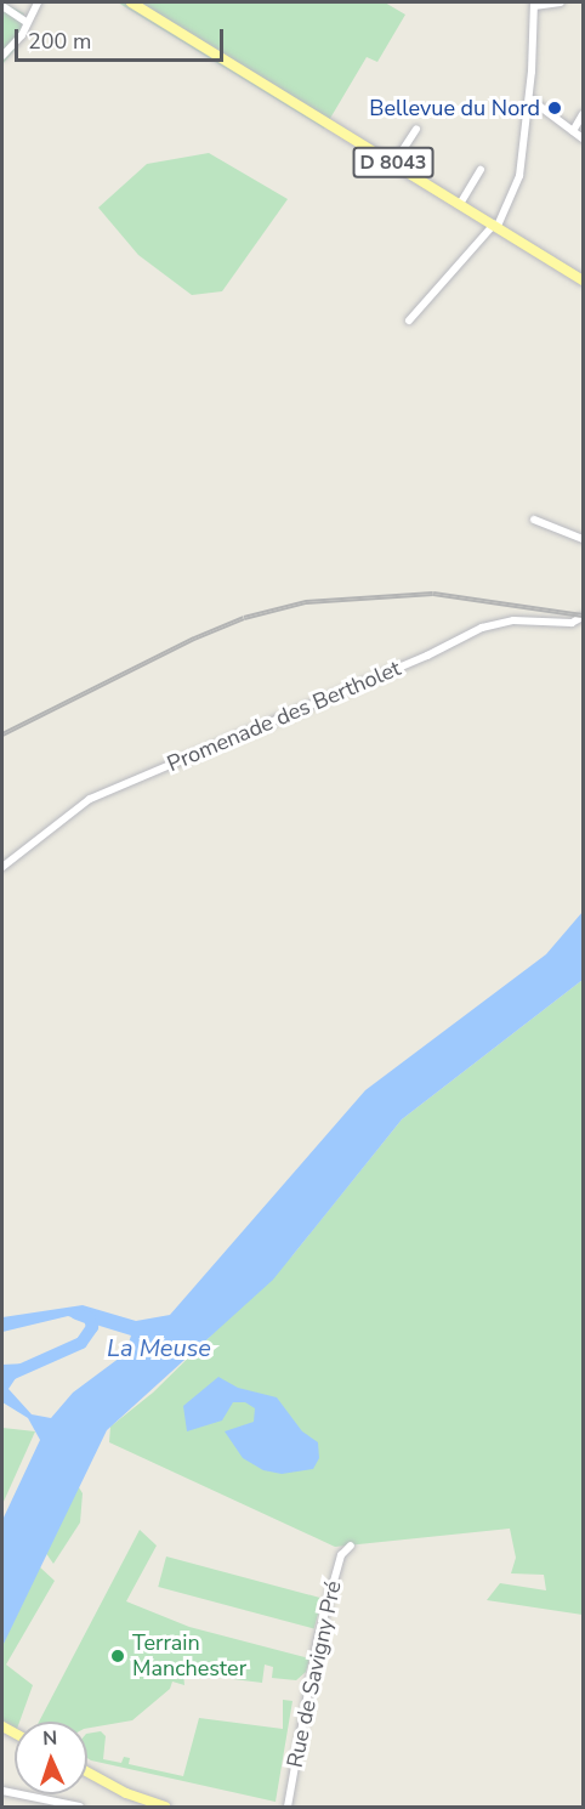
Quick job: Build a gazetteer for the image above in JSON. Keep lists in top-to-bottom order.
{
  "streets": {
    "main road": ["D 8043"],
    "street": ["Promenade des Bertholet", "Rue de Savigny Pré"]
  },
  "water": ["La Meuse"],
  "places": ["Bellevue du Nord", "Terrain Manchester"],
  "scale_bar": "200 m",
  "north": "top"
}
